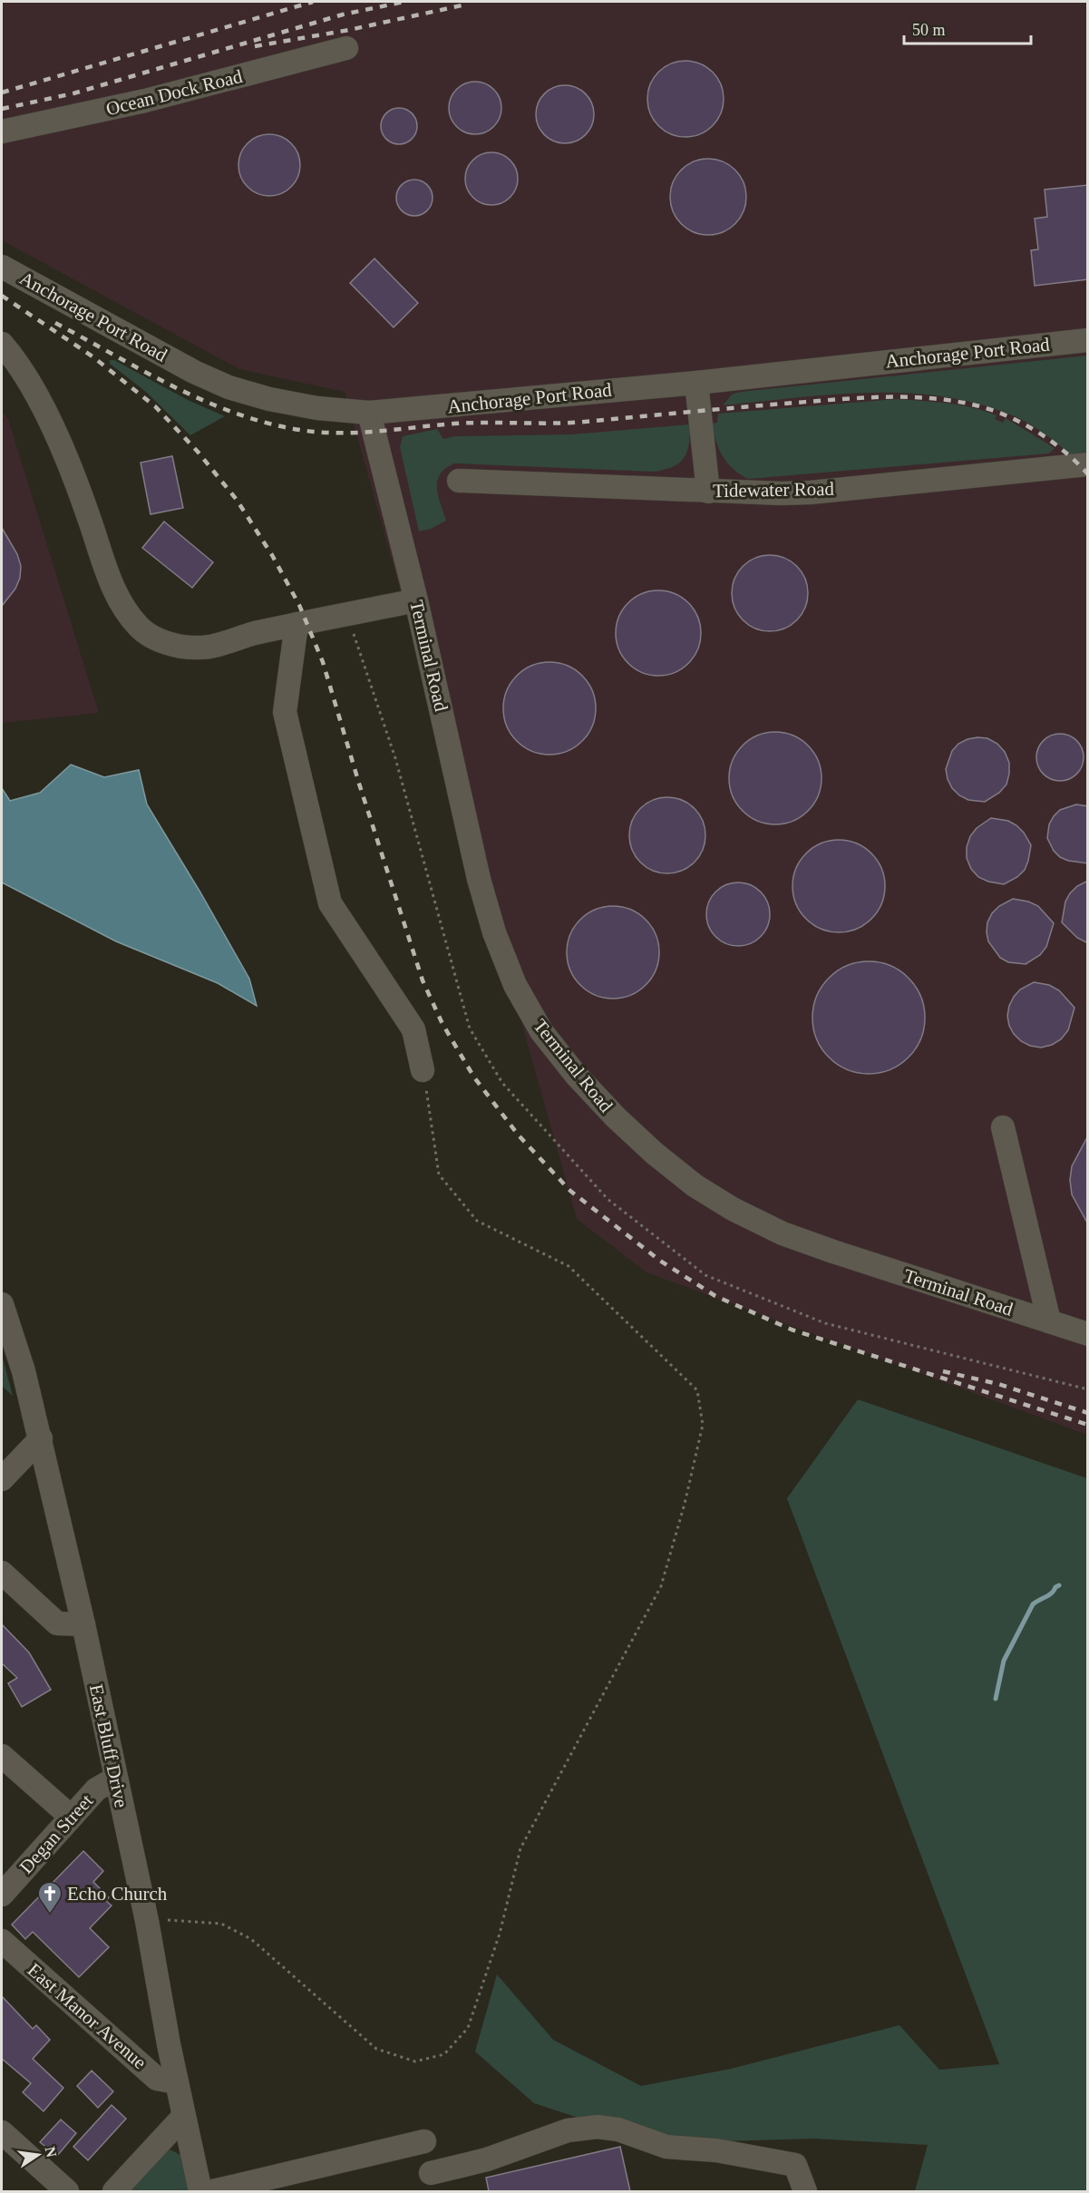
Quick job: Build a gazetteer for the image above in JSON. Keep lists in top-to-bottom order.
{
  "streets": {
    "street": [
      "Ocean Dock Road",
      "Anchorage Port Road",
      "Tidewater Road",
      "Terminal Road",
      "East Bluff Drive",
      "Degan Street",
      "East Manor Avenue"
    ]
  },
  "crossings": [
    ["Anchorage Port Road", "Terminal Road"],
    ["East Bluff Drive", "Degan Street"],
    ["East Bluff Drive", "East Manor Avenue"]
  ],
  "places": {
    "church": ["Echo Church"]
  },
  "scale_bar": "50 m",
  "north": "right"
}
